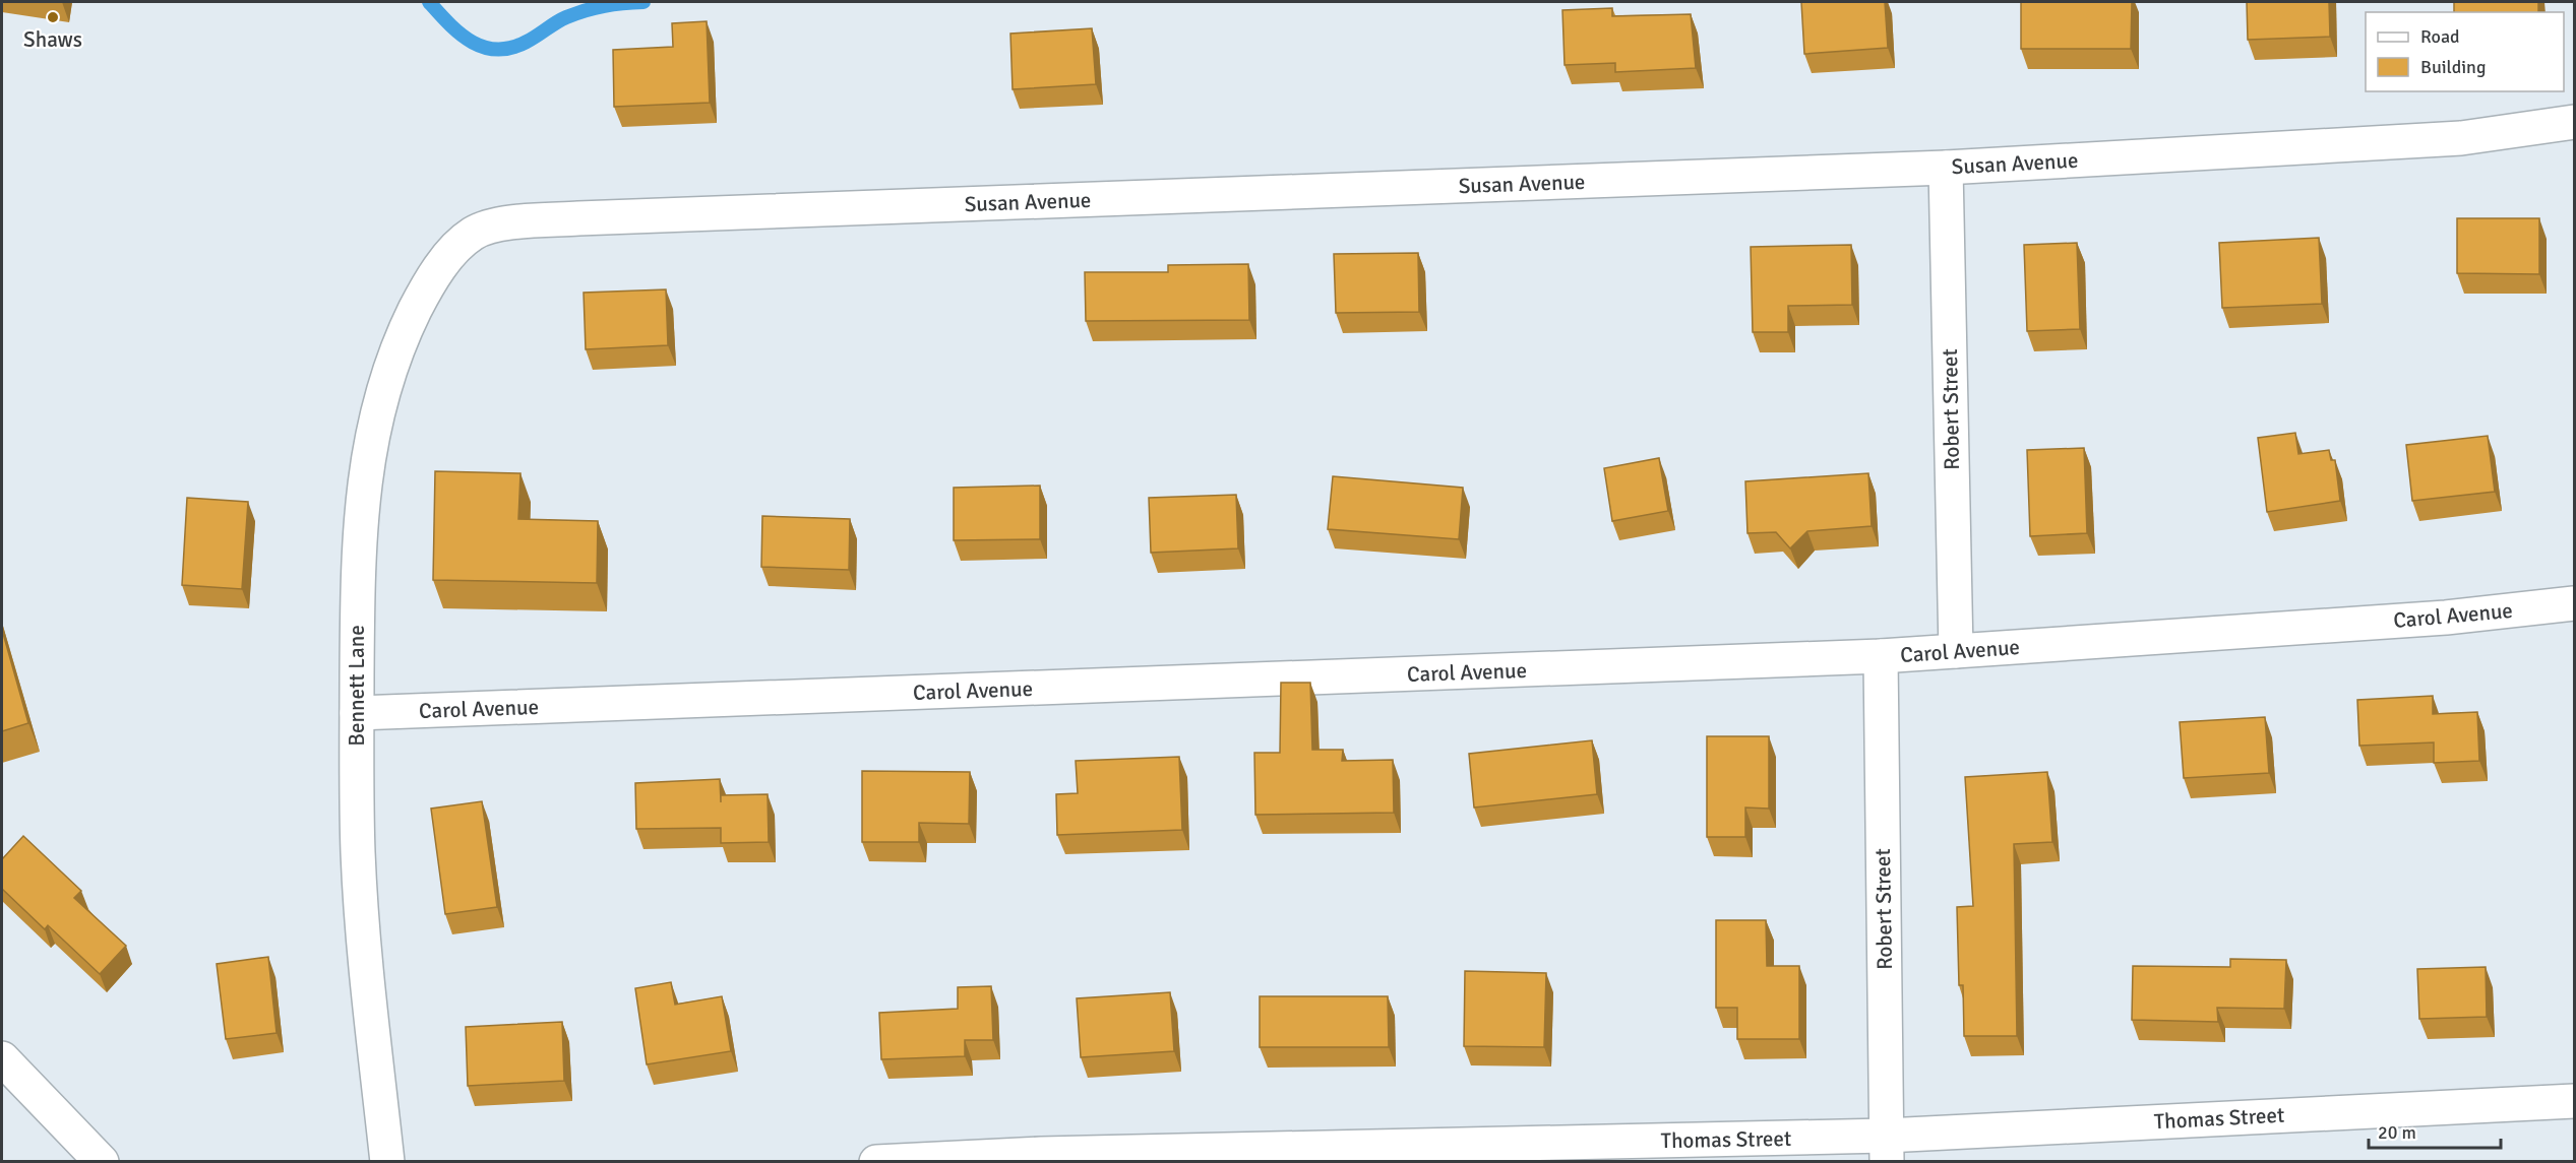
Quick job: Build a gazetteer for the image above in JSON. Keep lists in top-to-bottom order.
{
  "streets": {
    "street": [
      "Susan Avenue",
      "Robert Street",
      "Carol Avenue",
      "Bennett Lane",
      "Thomas Street"
    ]
  },
  "crossings": [
    ["Susan Avenue", "Robert Street"],
    ["Susan Avenue", "Bennett Lane"],
    ["Robert Street", "Carol Avenue"],
    ["Robert Street", "Thomas Street"],
    ["Carol Avenue", "Bennett Lane"]
  ],
  "places": ["Shaws"],
  "legend": ["Road", "Building"],
  "scale_bar": "20 m"
}
